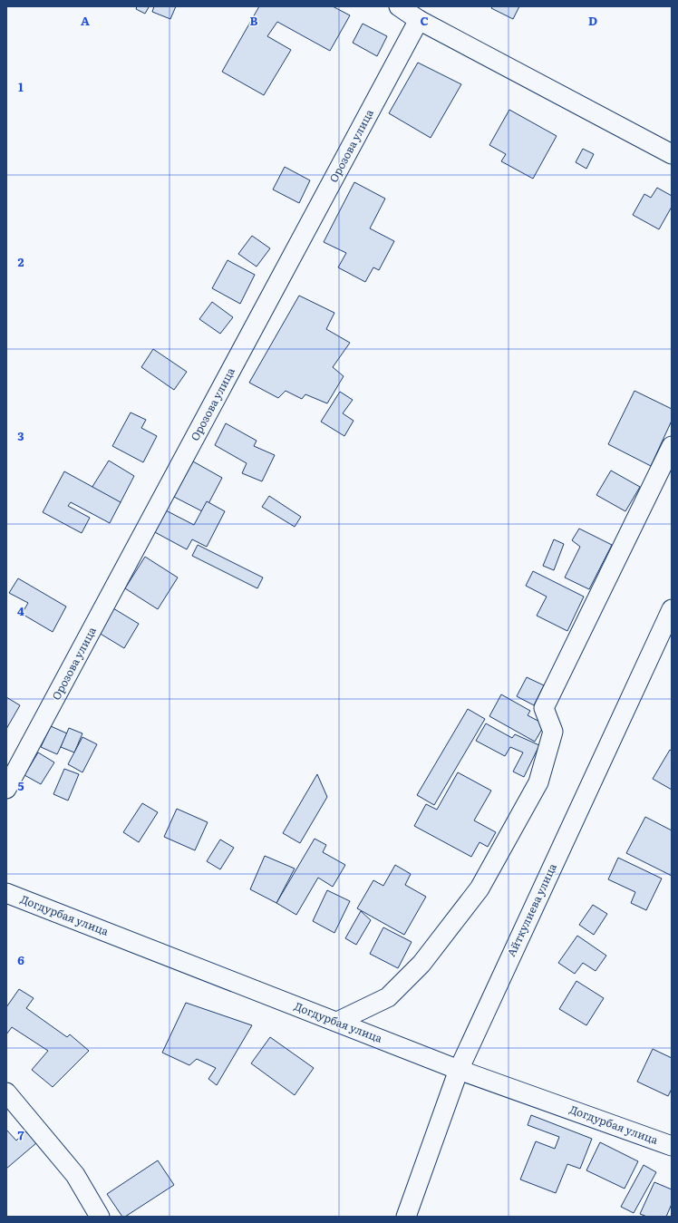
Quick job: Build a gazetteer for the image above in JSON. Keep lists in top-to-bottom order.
{
  "streets": {
    "street": ["Орозова улица", "Айткулиева улица", "Догдурбая улица"]
  },
  "crossings": [
    ["Айткулиева улица", "Догдурбая улица"]
  ],
  "grid": {
    "columns": [
      "A",
      "B",
      "C",
      "D"
    ],
    "rows": [
      "1",
      "2",
      "3",
      "4",
      "5",
      "6",
      "7"
    ]
  }
}
